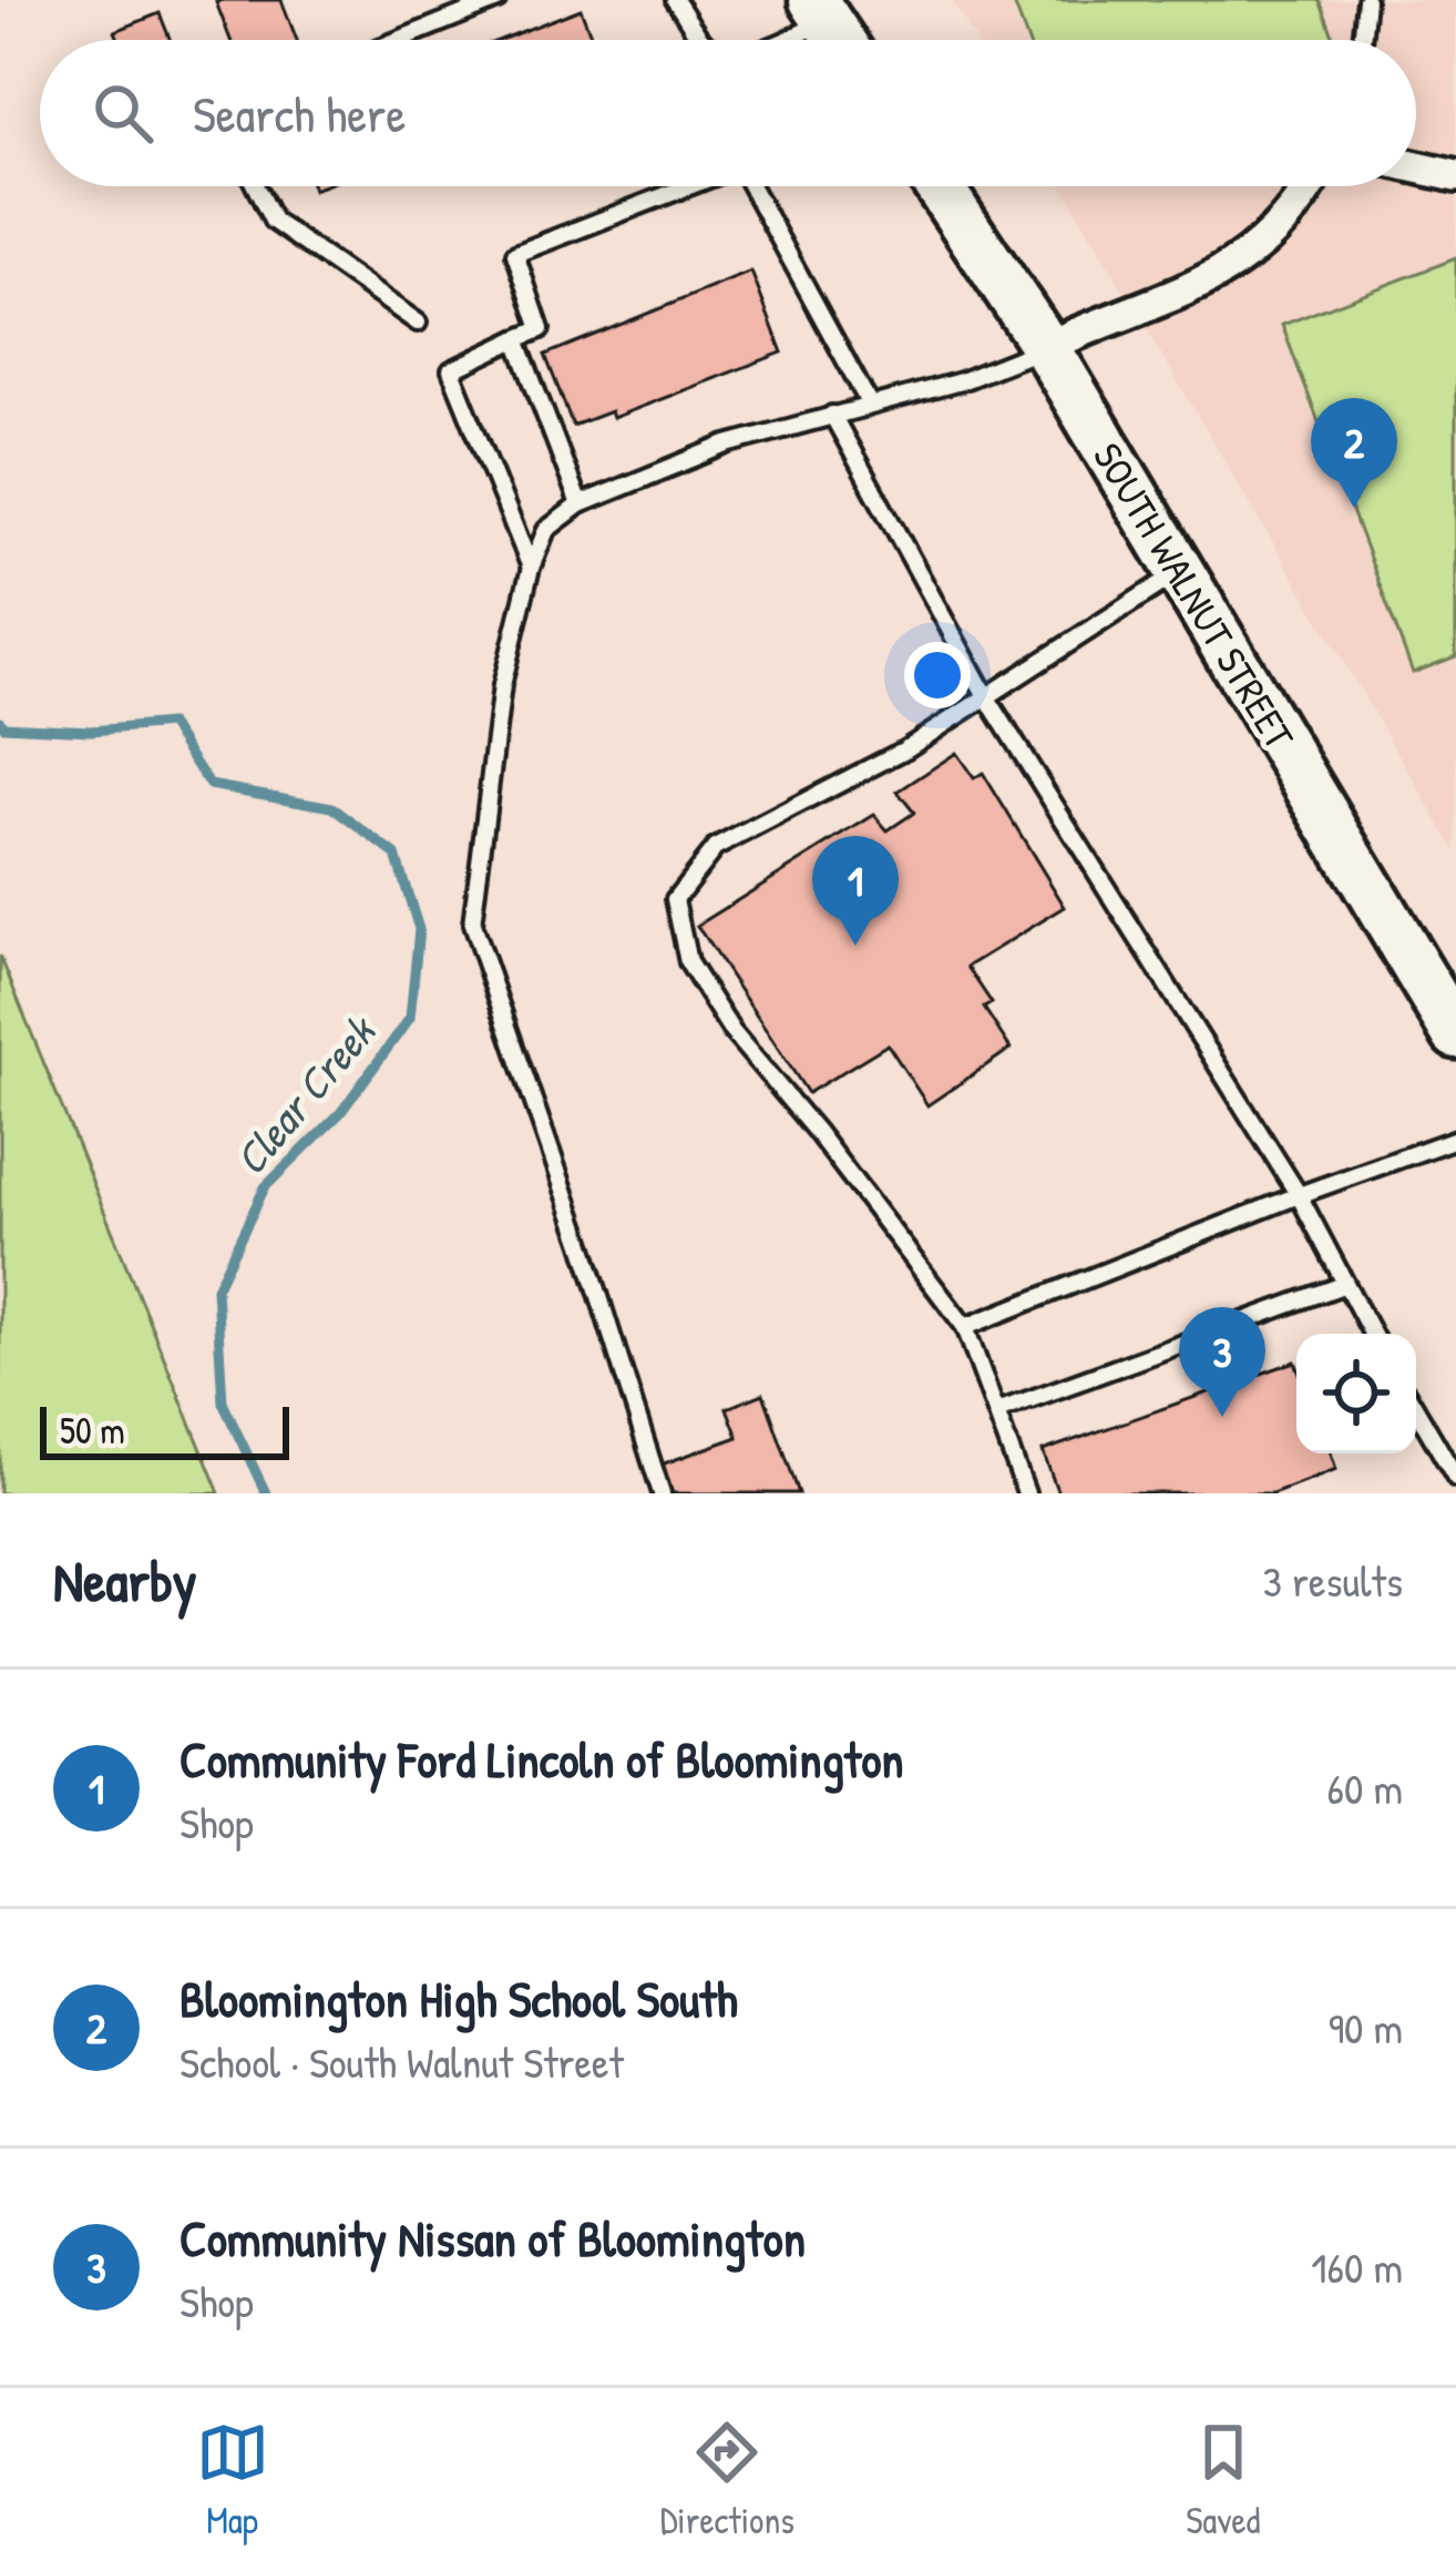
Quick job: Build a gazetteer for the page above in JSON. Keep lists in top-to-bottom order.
{
  "streets": {
    "main road": ["SOUTH WALNUT STREET"]
  },
  "water": ["Clear Creek"],
  "scale_bar": "50 m",
  "page": {
    "search": "Search here",
    "pins": ["2", "1", "3"],
    "scale": "50 m",
    "heading": ["Nearby", "3 results"],
    "list": [
      {
        "mark": "1",
        "name": "Community Ford Lincoln of Bloomington",
        "note": "Shop",
        "value": "60 m"
      },
      {
        "mark": "2",
        "name": "Bloomington High School South",
        "note": "School · South Walnut Street",
        "value": "90 m"
      },
      {
        "mark": "3",
        "name": "Community Nissan of Bloomington",
        "note": "Shop",
        "value": "160 m"
      }
    ],
    "nav": ["Map", "Directions", "Saved"]
  }
}
